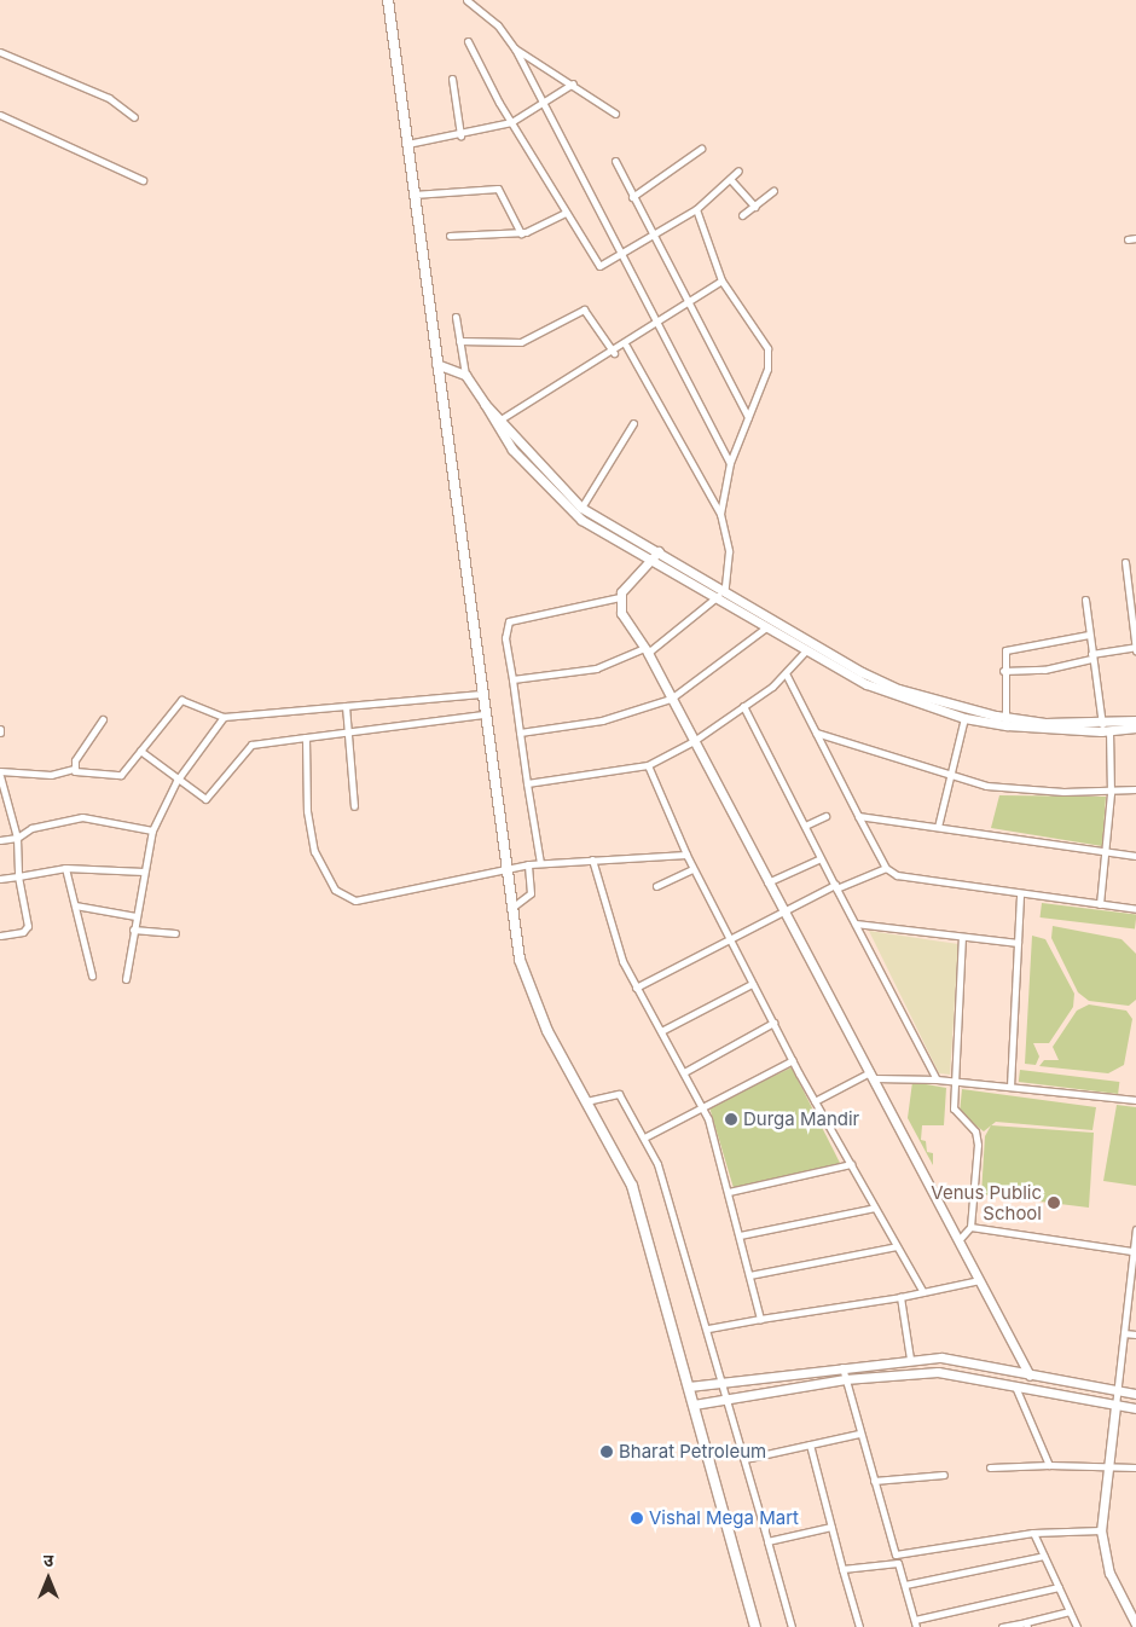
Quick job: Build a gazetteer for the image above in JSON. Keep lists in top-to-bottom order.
{
  "places": [
    "Durga Mandir",
    "Venus Public School",
    "Bharat Petroleum",
    "Vishal Mega Mart"
  ],
  "north": "top"
}
